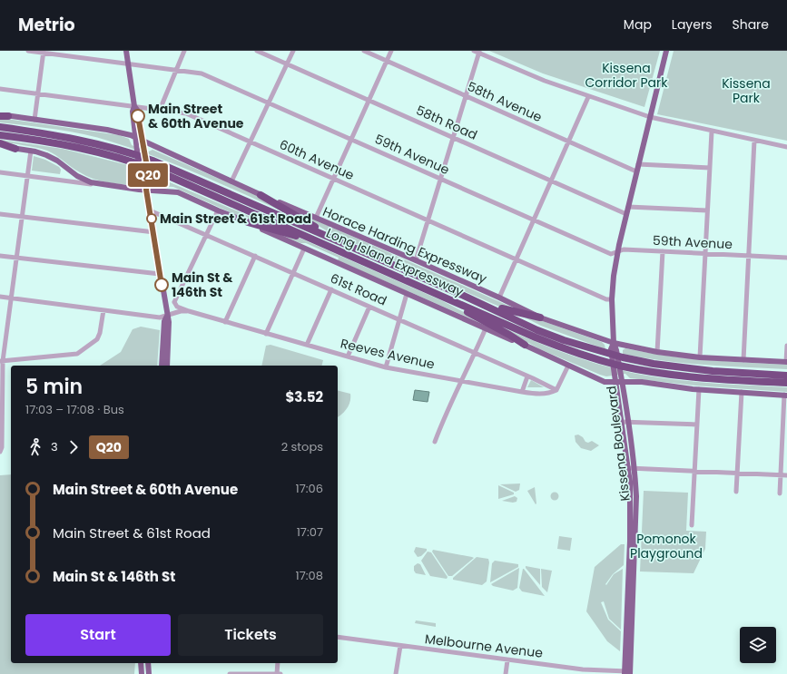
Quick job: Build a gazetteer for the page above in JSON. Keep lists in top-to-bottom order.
{
  "streets": {
    "highway": ["Long Island Expressway"],
    "main road": ["Horace Harding Expressway", "Kissena Boulevard"],
    "street": [
      "58th Avenue",
      "58th Road",
      "59th Avenue",
      "60th Avenue",
      "61st Road",
      "Reeves Avenue",
      "Melbourne Avenue"
    ]
  },
  "crossings": [
    ["58th Avenue", "Kissena Boulevard"],
    ["58th Road", "Kissena Boulevard"],
    ["59th Avenue", "Kissena Boulevard"],
    ["60th Avenue", "Kissena Boulevard"],
    ["Horace Harding Expressway", "Kissena Boulevard"],
    ["61st Road", "Reeves Avenue"],
    ["Kissena Boulevard", "Melbourne Avenue"]
  ],
  "parks": ["Kissena Corridor Park", "Kissena Park", "Pomonok Playground"],
  "places": ["Main Street & 60th Avenue", "Main Street & 61st Road", "Main St & 146th St"],
  "lines": ["bus line Q20"],
  "page": {
    "header": "Metrio",
    "nav": ["Map", "Layers", "Share"],
    "on_map": "Q20",
    "heading": ["5 min", "17:03 – 17:08 · Bus", "$3.52"],
    "legs": ["3", "Q20", "2 stops"],
    "list": [
      {
        "name": "Main Street & 60th Avenue",
        "value": "17:06"
      },
      {
        "name": "Main Street & 61st Road",
        "value": "17:07"
      },
      {
        "name": "Main St & 146th St",
        "value": "17:08"
      }
    ],
    "buttons": ["Start", "Tickets"]
  }
}
